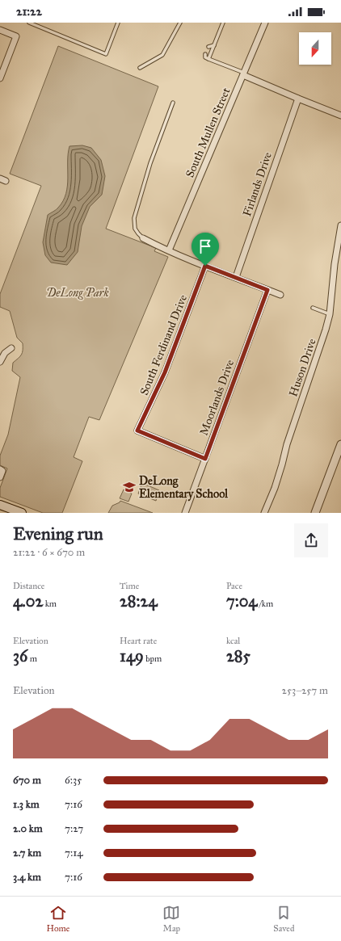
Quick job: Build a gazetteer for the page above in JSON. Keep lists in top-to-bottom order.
{
  "streets": {
    "street": [
      "South Mullen Street",
      "Firlands Drive",
      "South Ferdinand Drive",
      "Huson Drive",
      "Moorlands Drive"
    ]
  },
  "crossings": [
    ["South Ferdinand Drive", "Moorlands Drive"]
  ],
  "parks": ["DeLong Park"],
  "places": {
    "school or university": ["DeLong Elementary School"]
  },
  "north": "bottom",
  "page": {
    "status": "21:22",
    "heading": ["Evening run", "21:22 · 6 × 670 m"],
    "stats": [
      ["Distance", "4.02 km"],
      ["Time", "28:24"],
      ["Pace", "7:04 /km"],
      ["Elevation", "36 m"],
      ["Heart rate", "149 bpm"],
      ["kcal", "285"]
    ],
    "chart": ["Elevation", "253–257 m"],
    "list": [
      {
        "name": "670 m",
        "note": "6:35"
      },
      {
        "name": "1.3 km",
        "note": "7:16"
      },
      {
        "name": "2.0 km",
        "note": "7:27"
      },
      {
        "name": "2.7 km",
        "note": "7:14"
      },
      {
        "name": "3.4 km",
        "note": "7:16"
      }
    ],
    "tabs": ["Home", "Map", "Saved"]
  }
}
